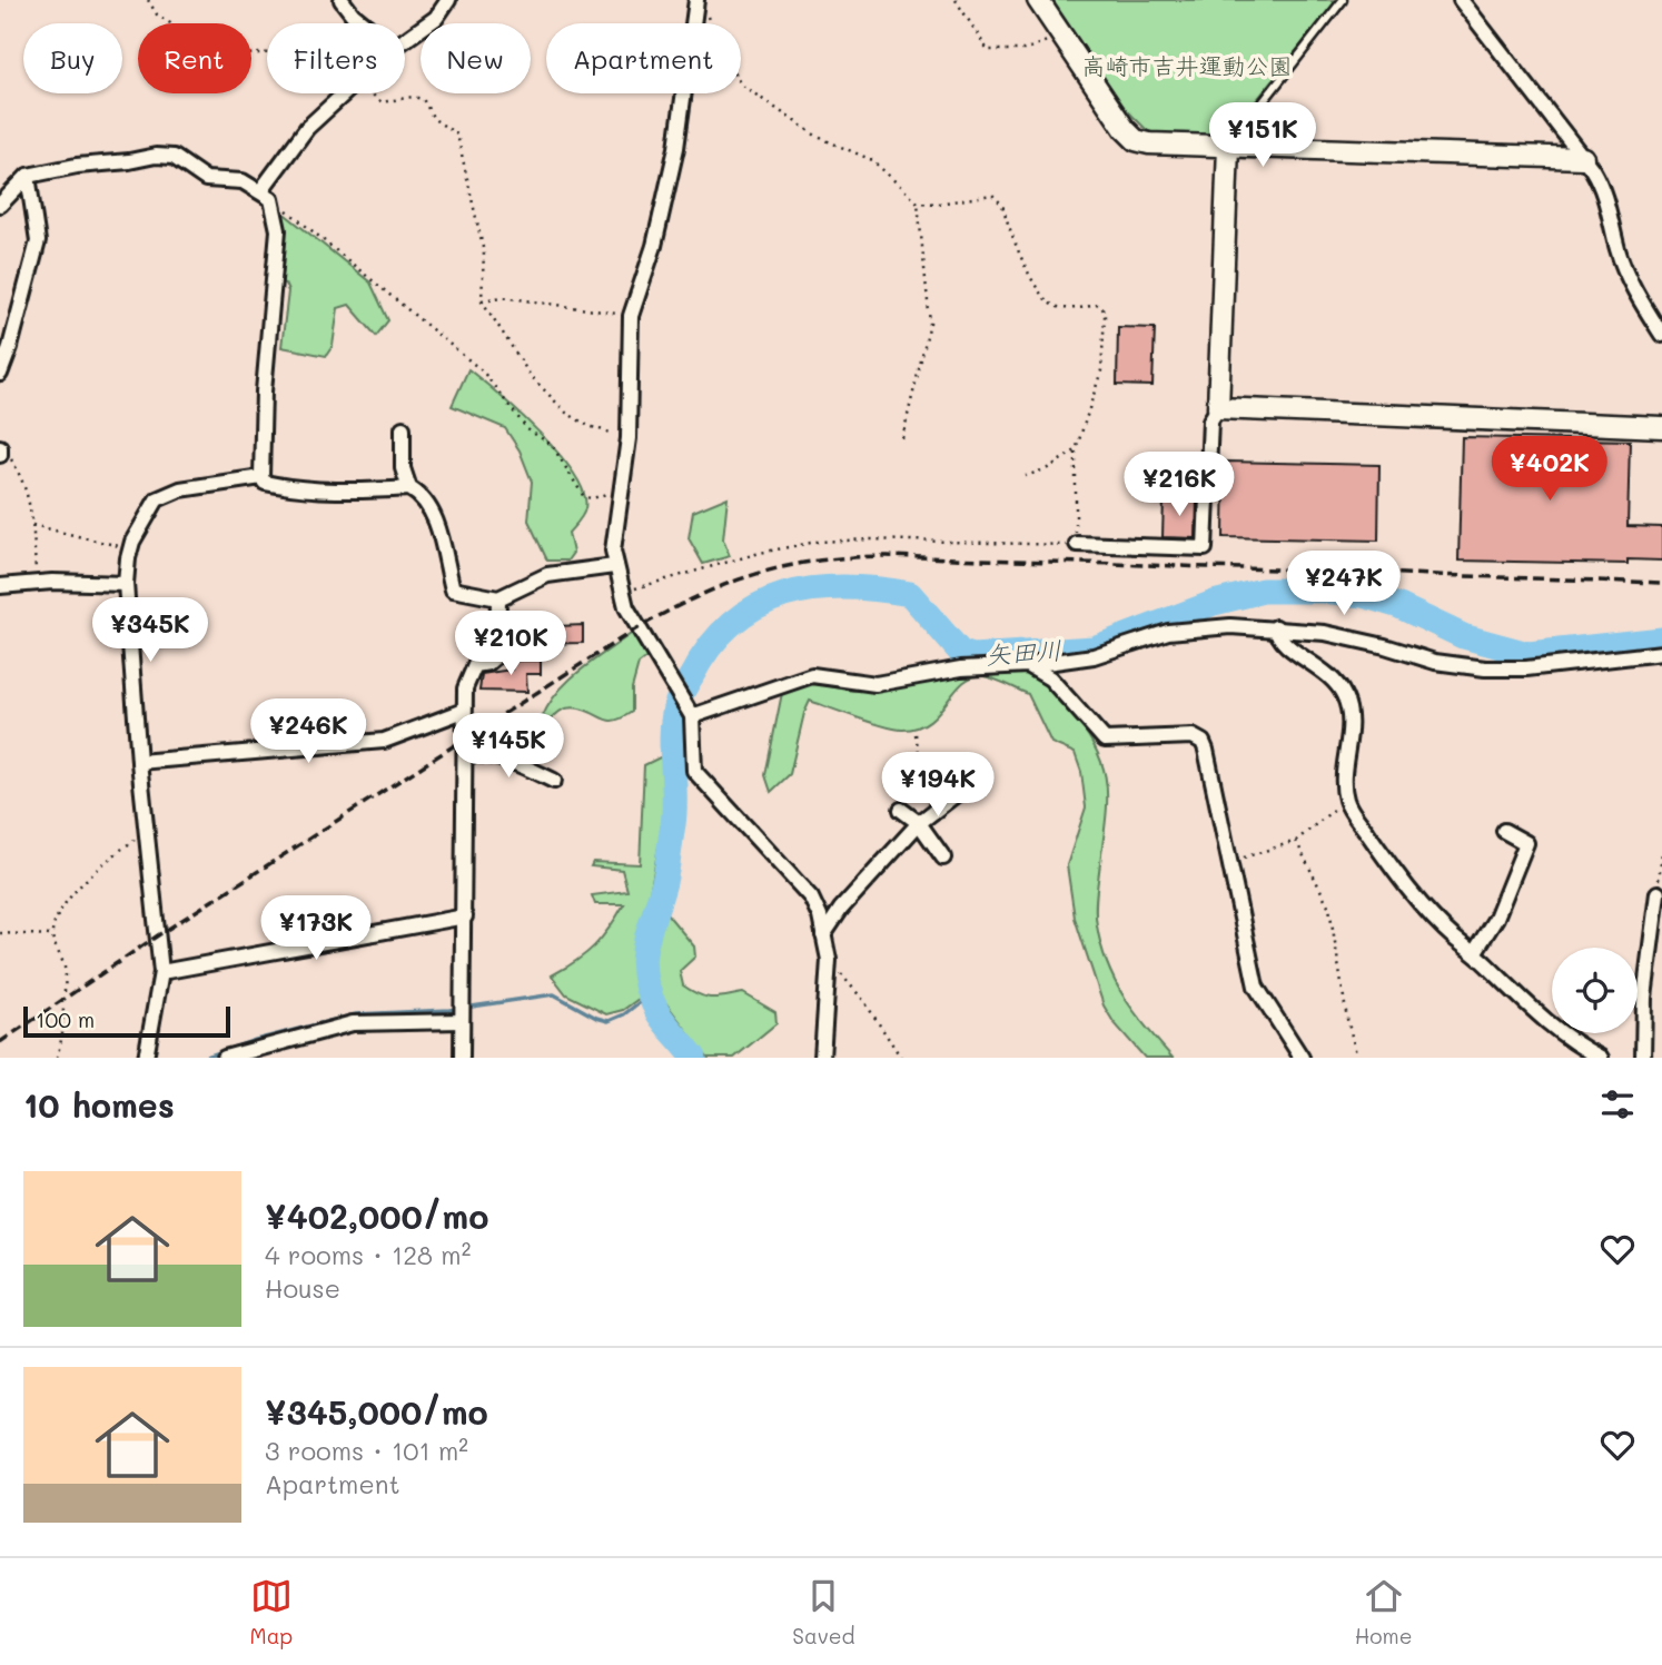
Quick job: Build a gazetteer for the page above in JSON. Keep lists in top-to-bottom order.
{
  "water": ["矢田川"],
  "parks": ["高崎市吉井運動公園"],
  "scale_bar": "100 m",
  "page": {
    "chip": [
      "Buy",
      "Rent",
      "Filters",
      "New",
      "Apartment"
    ],
    "price": [
      "¥151K",
      "¥402K",
      "¥216K",
      "¥247K",
      "¥345K",
      "¥210K",
      "¥246K",
      "¥145K",
      "¥194K",
      "¥173K"
    ],
    "scale": "100 m",
    "heading": "10 homes",
    "list": [
      {
        "name": "¥402,000/mo",
        "note": "4 rooms · 128 m² · House"
      },
      {
        "name": "¥345,000/mo",
        "note": "3 rooms · 101 m² · Apartment"
      }
    ],
    "tabs": ["Map", "Saved", "Home"]
  }
}
